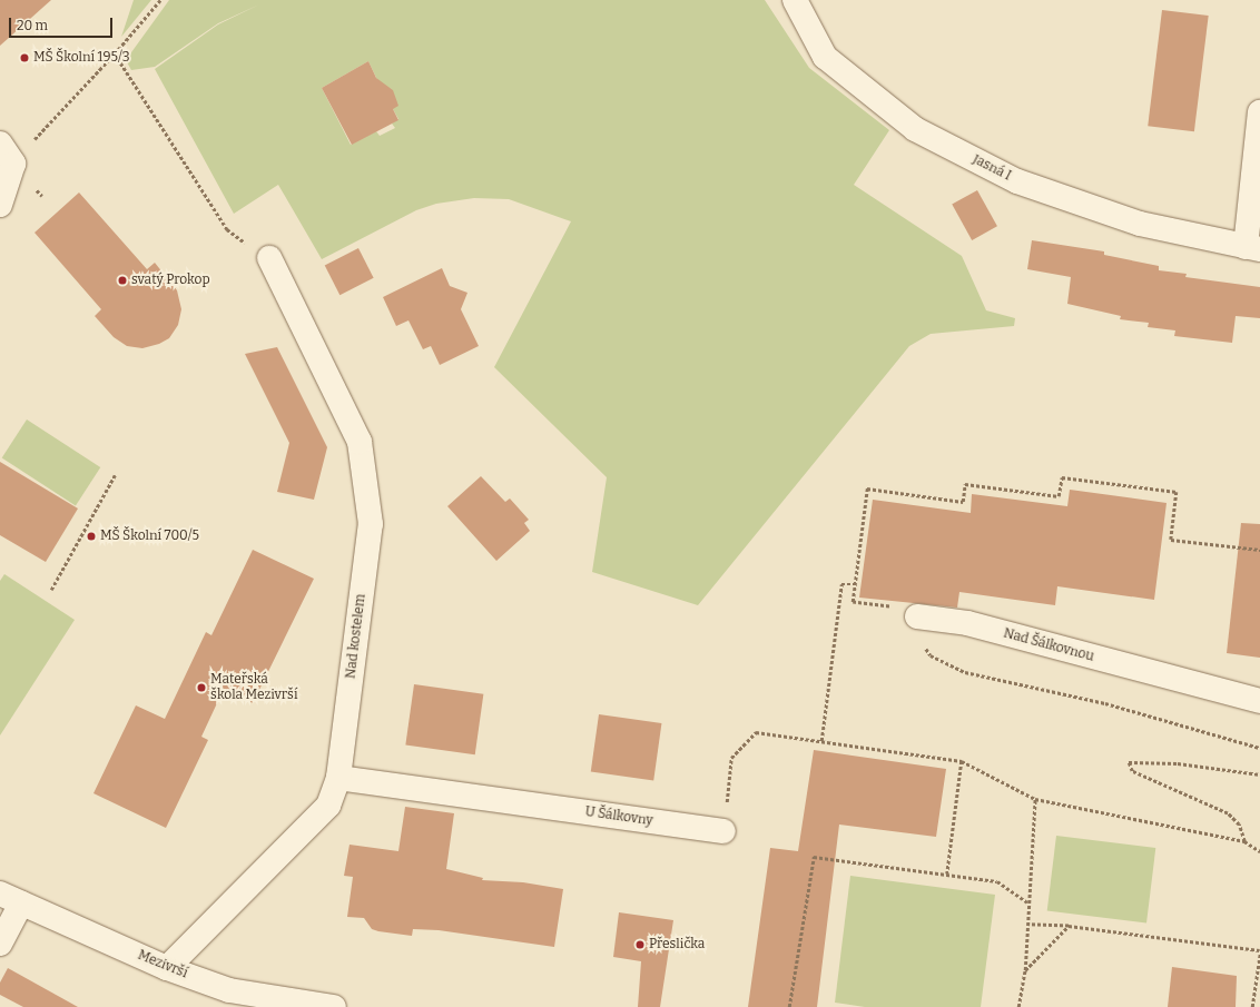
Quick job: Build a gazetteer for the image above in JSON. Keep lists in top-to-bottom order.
{
  "streets": {
    "street": [
      "Jasná I",
      "Nad kostelem",
      "Nad Šálkovnou",
      "U Šálkovny",
      "Mezivrší"
    ]
  },
  "crossings": [
    ["Nad kostelem", "U Šálkovny"],
    ["Nad kostelem", "Mezivrší"]
  ],
  "places": [
    "MŠ Školní 195/3",
    "svatý Prokop",
    "MŠ Školní 700/5",
    "Mateřská škola Mezivrší",
    "Přeslička"
  ],
  "scale_bar": "20 m"
}
